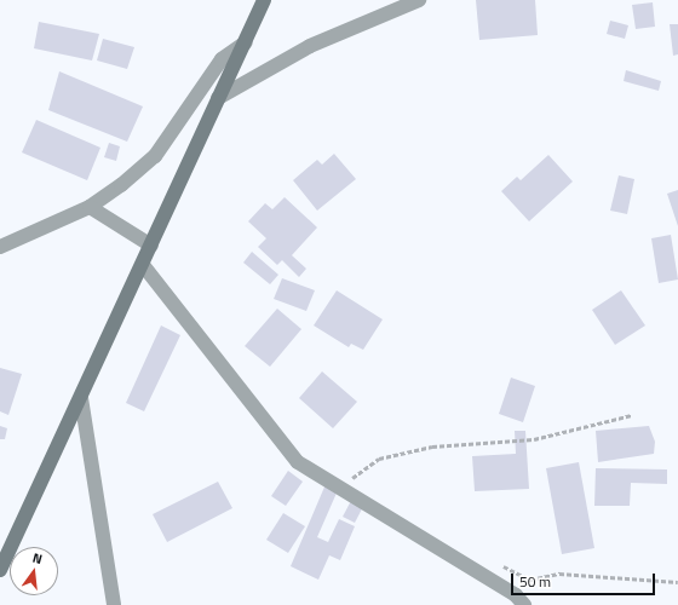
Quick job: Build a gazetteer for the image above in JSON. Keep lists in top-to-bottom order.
{
  "scale_bar": "50 m",
  "north": "top"
}
